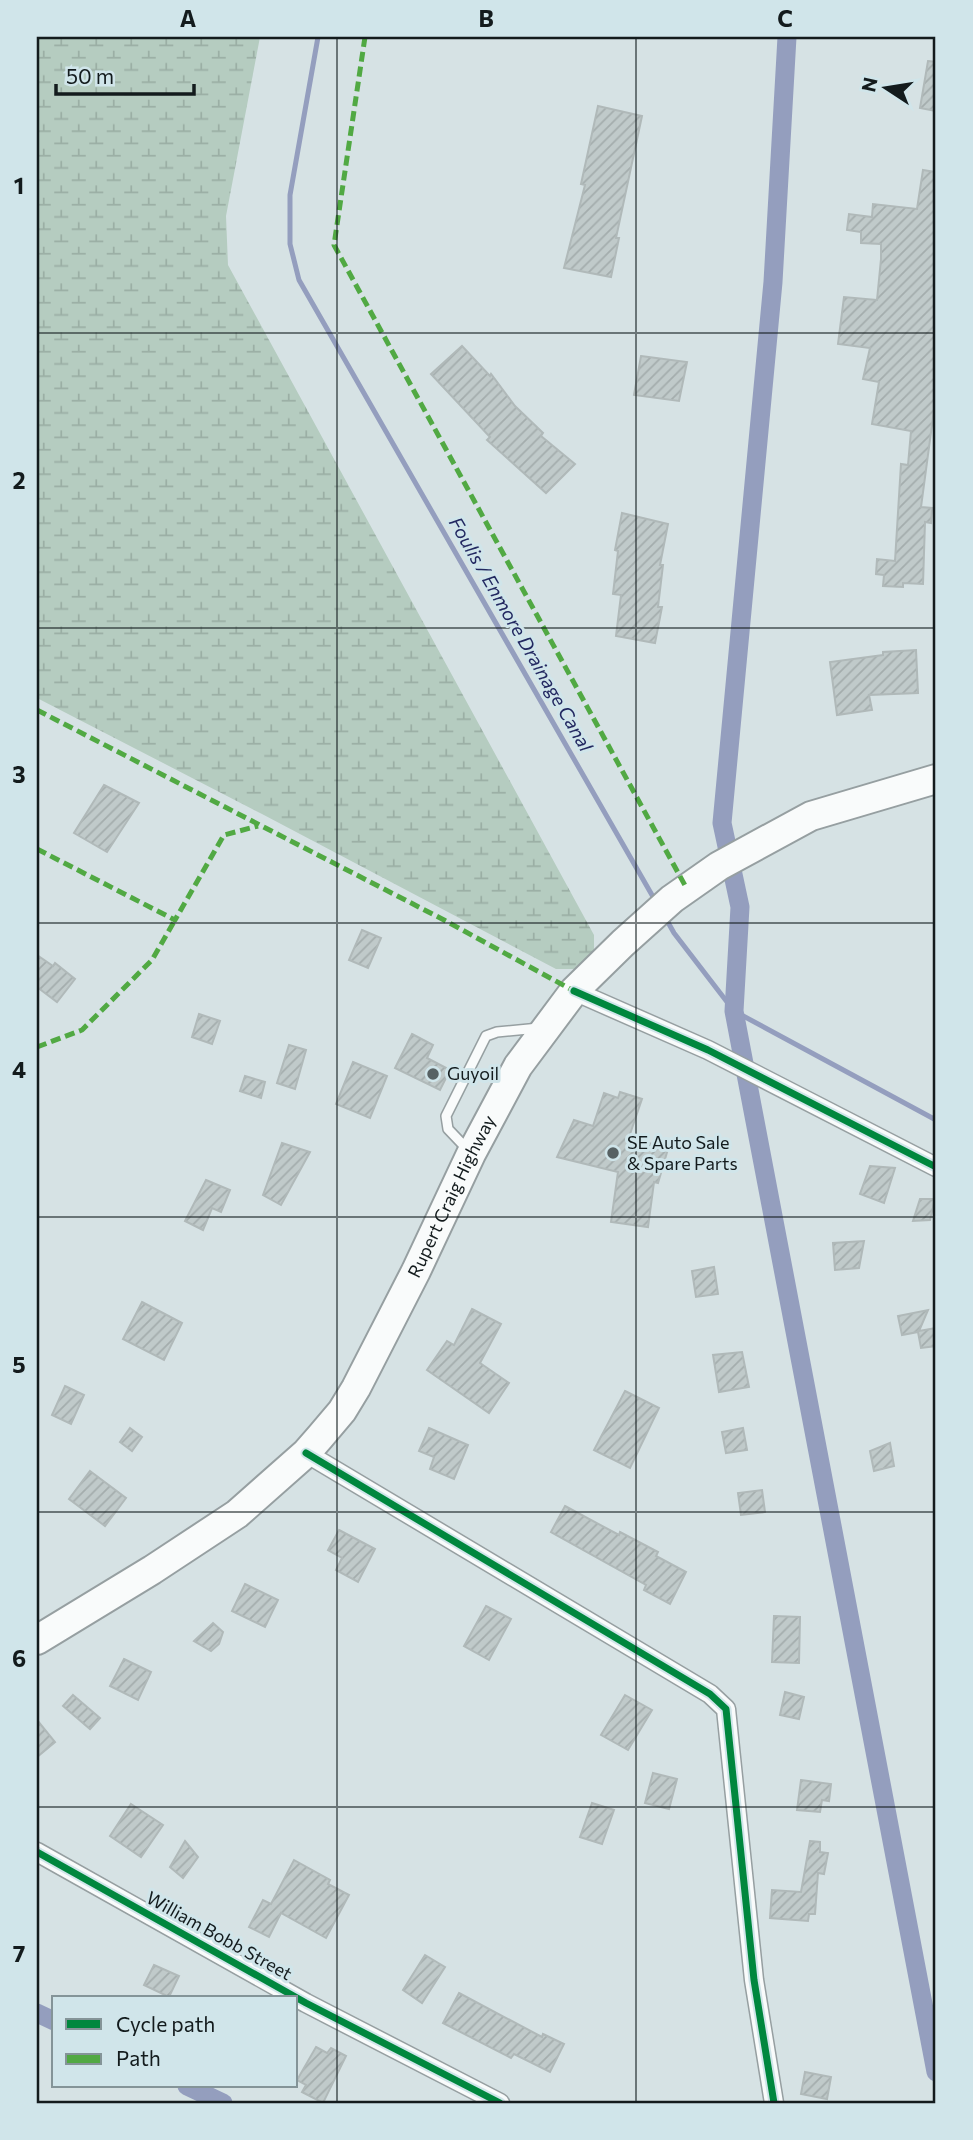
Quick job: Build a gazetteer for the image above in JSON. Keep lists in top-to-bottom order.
{
  "streets": {
    "main road": ["Rupert Craig Highway"],
    "street": ["William Bobb Street"]
  },
  "water": ["Foulis / Enmore Drainage Canal"],
  "places": ["Guyoil", "SE Auto Sale & Spare Parts"],
  "legend": ["Cycle path", "Path"],
  "scale_bar": "50 m",
  "north": "left",
  "grid": {
    "columns": ["A", "B", "C"],
    "rows": [
      "1",
      "2",
      "3",
      "4",
      "5",
      "6",
      "7"
    ]
  }
}
